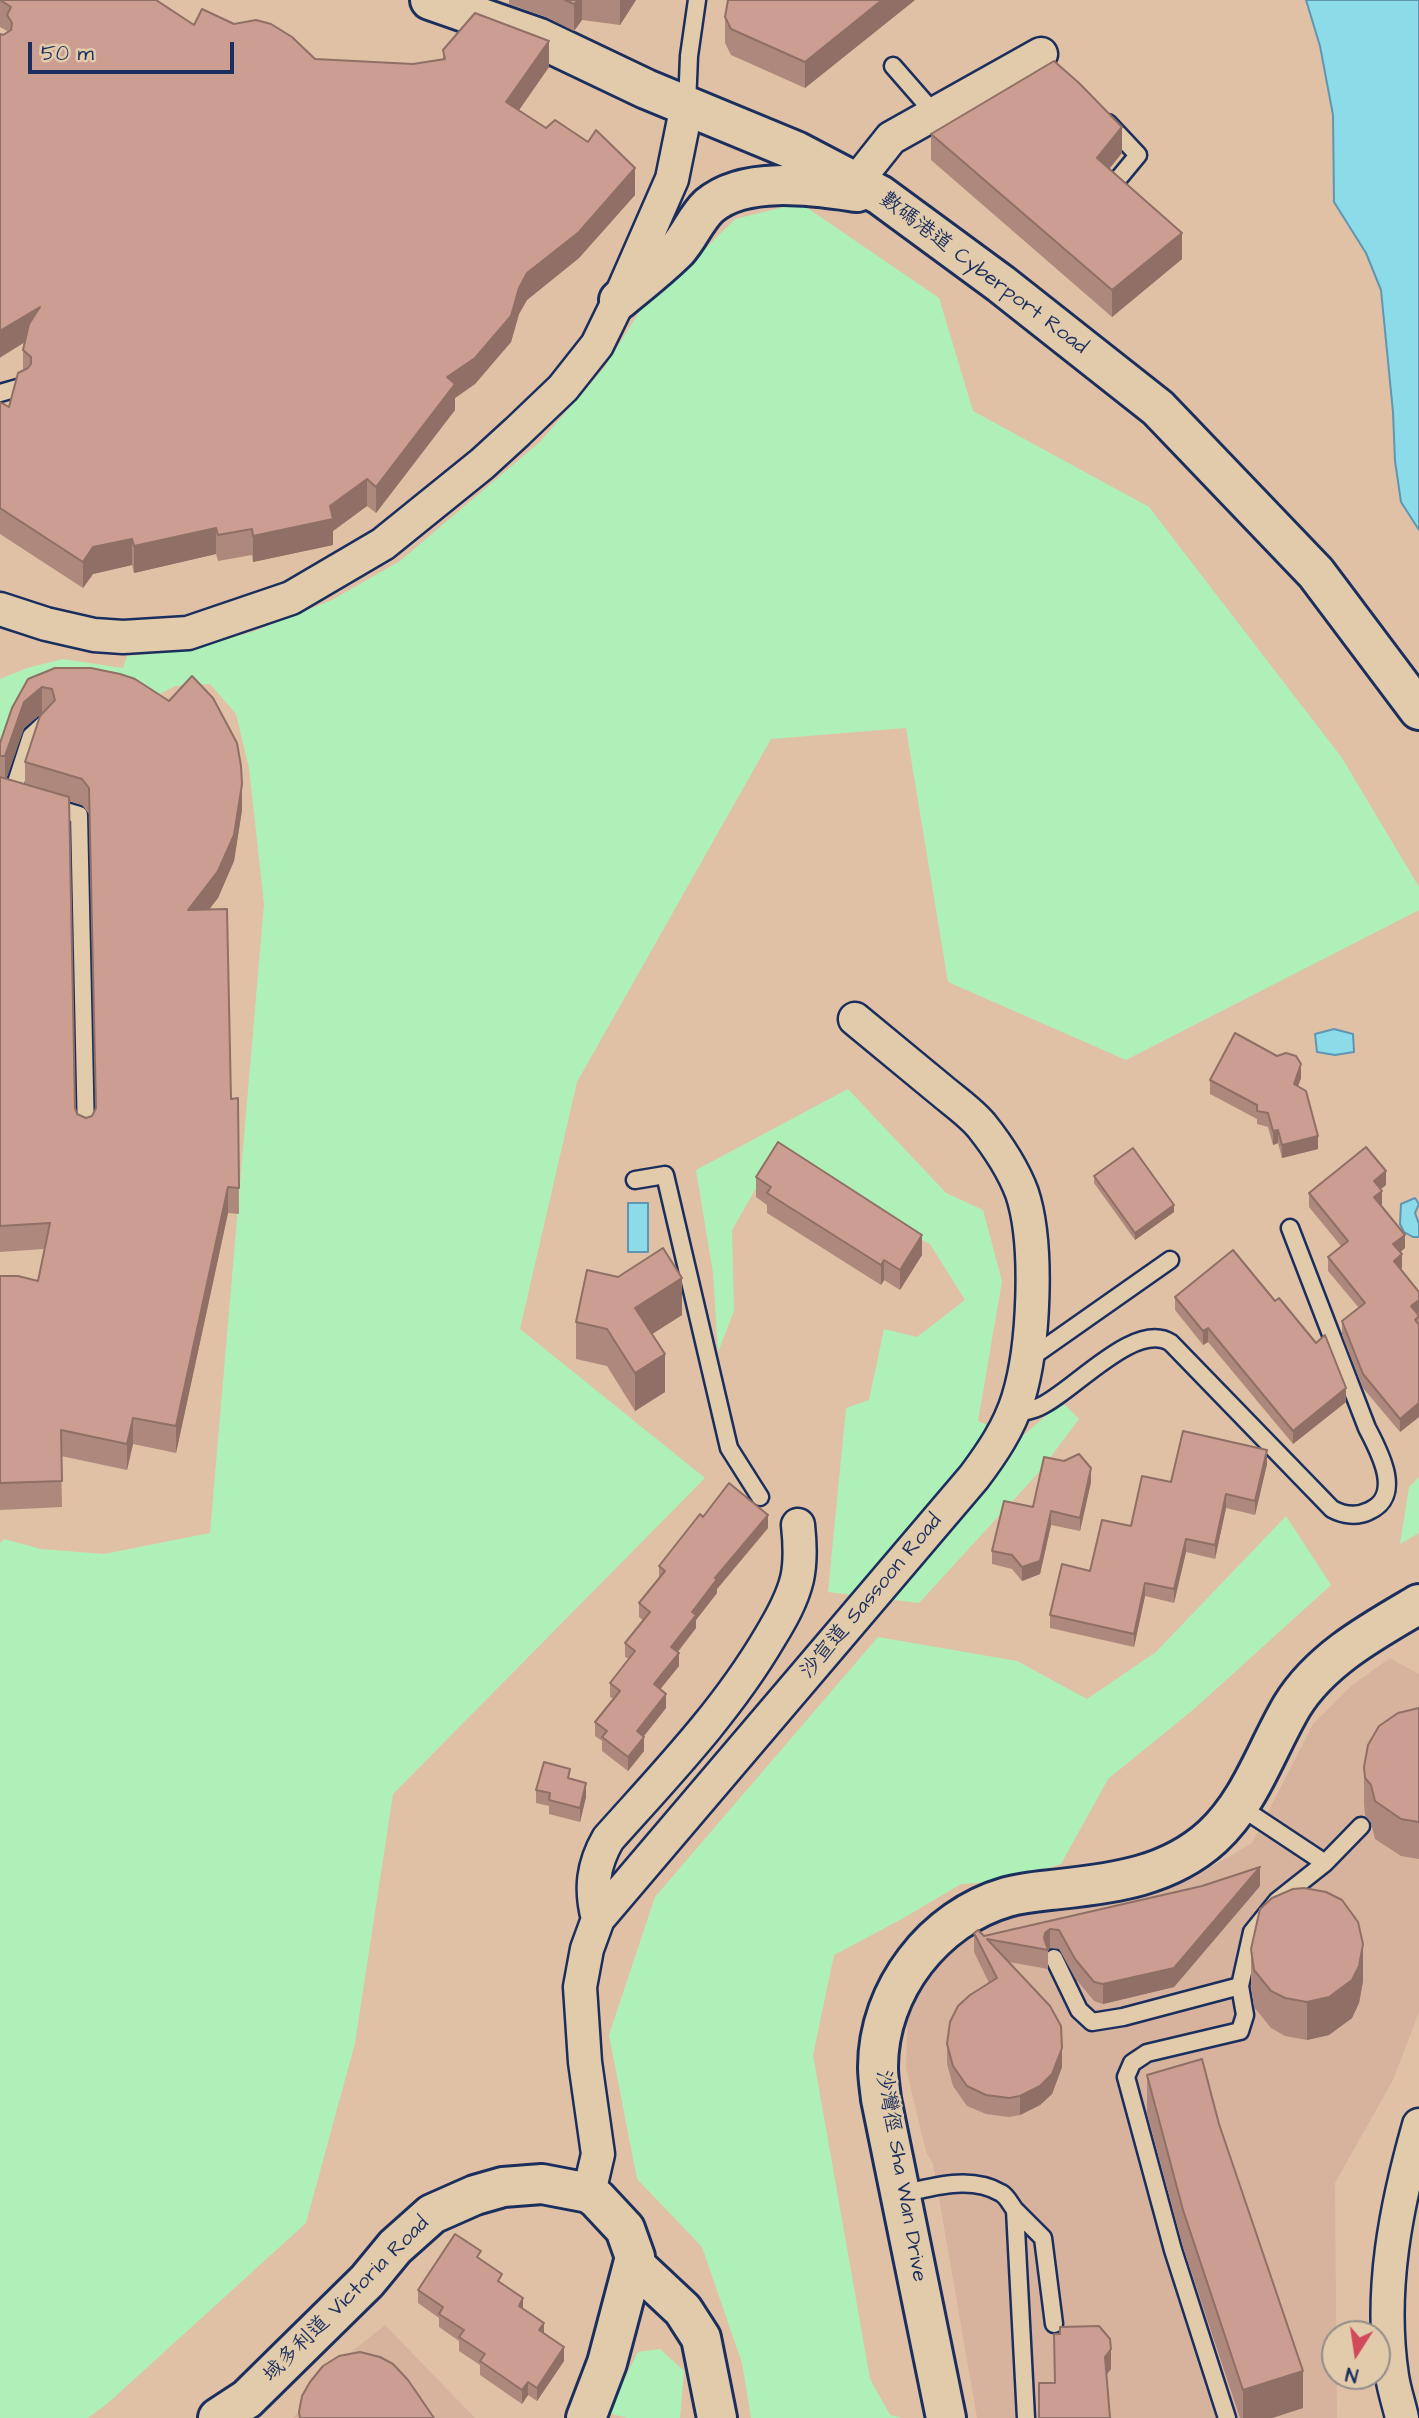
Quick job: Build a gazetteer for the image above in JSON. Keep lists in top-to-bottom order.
{
  "streets": {
    "street": [
      "數碼港道 Cyberport Road",
      "沙宣道 Sassoon Road",
      "沙灣徑 Sha Wan Drive",
      "域多利道 Victoria Road"
    ]
  },
  "crossings": [
    ["沙宣道 Sassoon Road", "域多利道 Victoria Road"]
  ],
  "scale_bar": "50 m",
  "north": "bottom"
}
